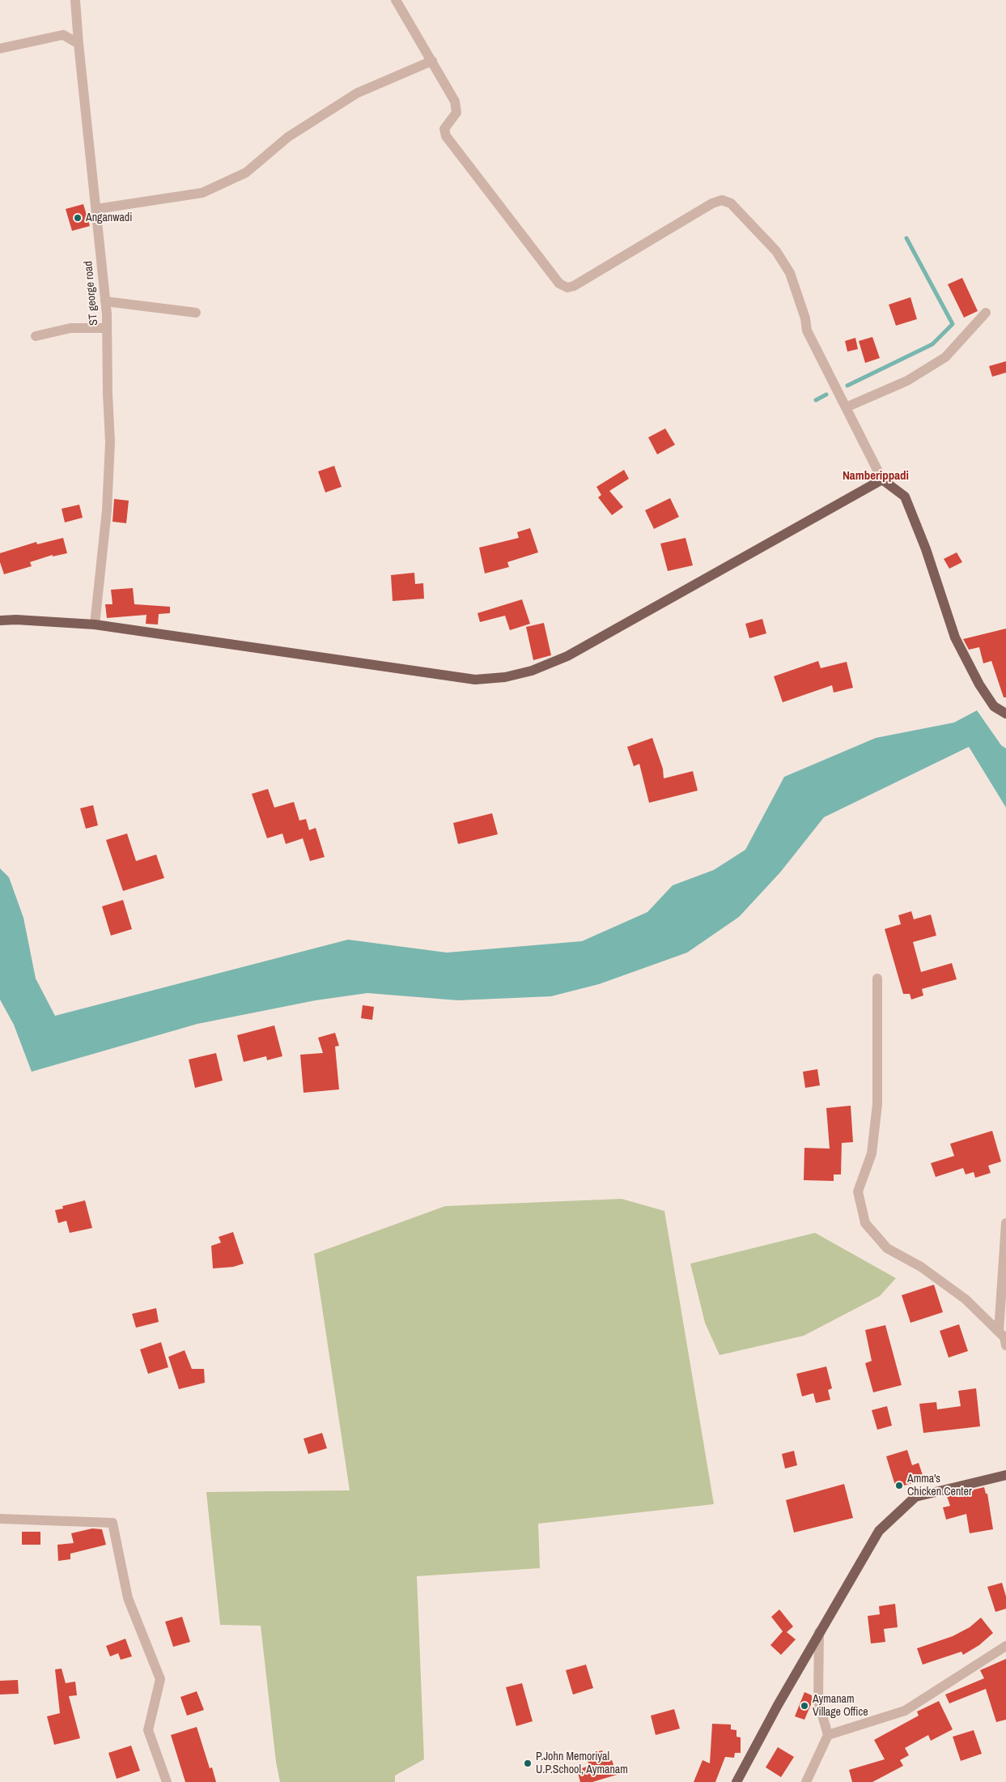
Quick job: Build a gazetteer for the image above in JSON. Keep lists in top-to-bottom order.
{
  "streets": {
    "street": ["ST george road"]
  },
  "districts": ["Namberippadi"],
  "places": [
    "Anganwadi",
    "Amma's Chicken Center",
    "Aymanam Village Office",
    "P.John Memoriyal U.P.School, Aymanam"
  ]
}
